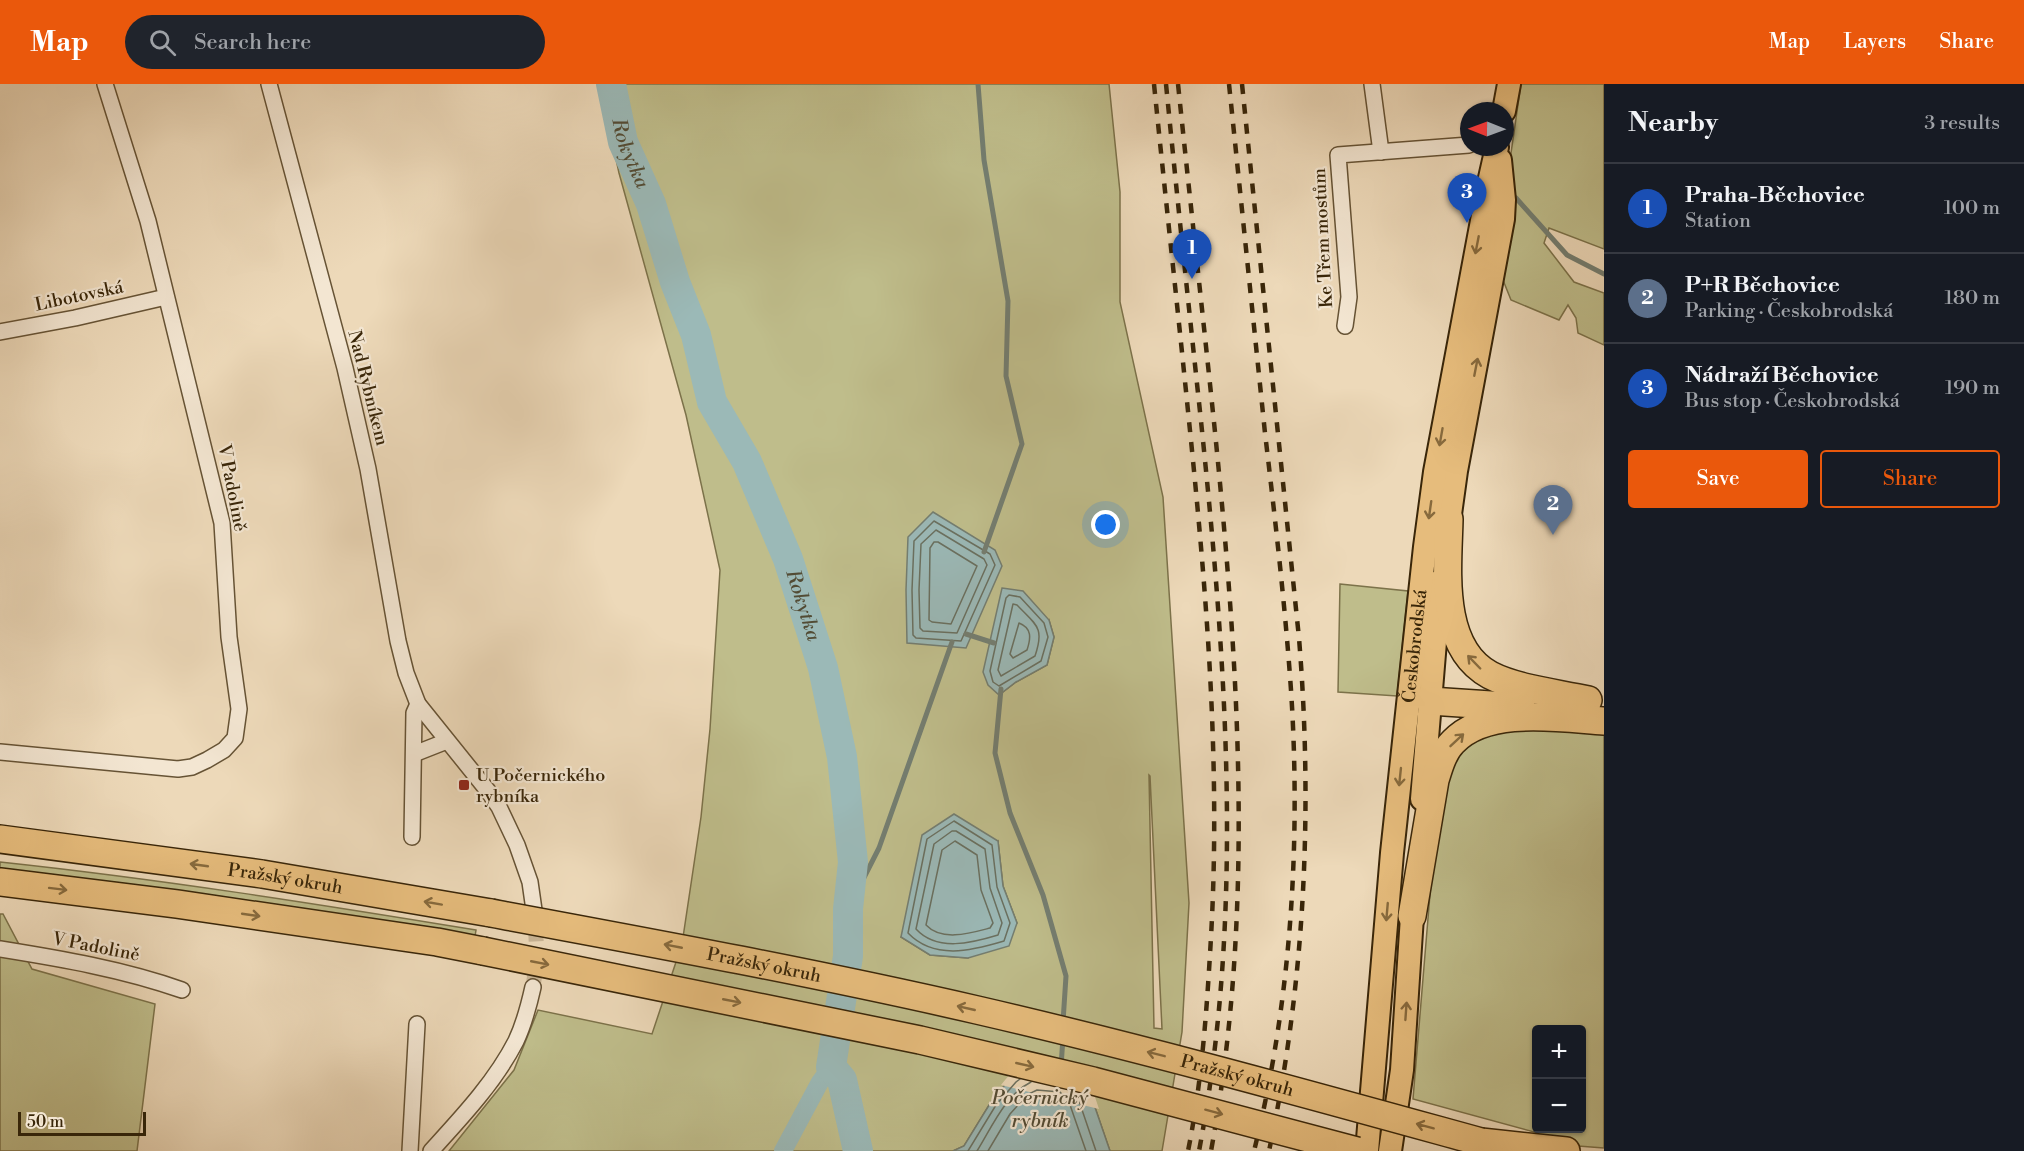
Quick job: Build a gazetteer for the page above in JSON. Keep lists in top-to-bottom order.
{
  "streets": {
    "highway": ["Pražský okruh"],
    "main road": ["Českobrodská"],
    "street": [
      "Ke Třem mostům",
      "Libotovská",
      "Nad Rybníkem",
      "V Padolině"
    ]
  },
  "crossings": [
    ["Libotovská", "V Padolině"]
  ],
  "water": ["Rokytka", "Počernický rybník"],
  "places": {
    "transit": ["U Počernického rybníka"]
  },
  "scale_bar": "50 m",
  "north": "left",
  "page": {
    "header": "Map",
    "search": "Search here",
    "nav": ["Map", "Layers", "Share"],
    "heading": ["Nearby", "3 results"],
    "list": [
      {
        "mark": "1",
        "name": "Praha-Běchovice",
        "note": "Station",
        "value": "100 m"
      },
      {
        "mark": "2",
        "name": "P+R Běchovice",
        "note": "Parking · Českobrodská",
        "value": "180 m"
      },
      {
        "mark": "3",
        "name": "Nádraží Běchovice",
        "note": "Bus stop · Českobrodská",
        "value": "190 m"
      }
    ],
    "pins": ["3", "1", "2"],
    "buttons": ["Save", "Share"],
    "map_buttons": ["+", "−"],
    "scale": "50 m"
  }
}
